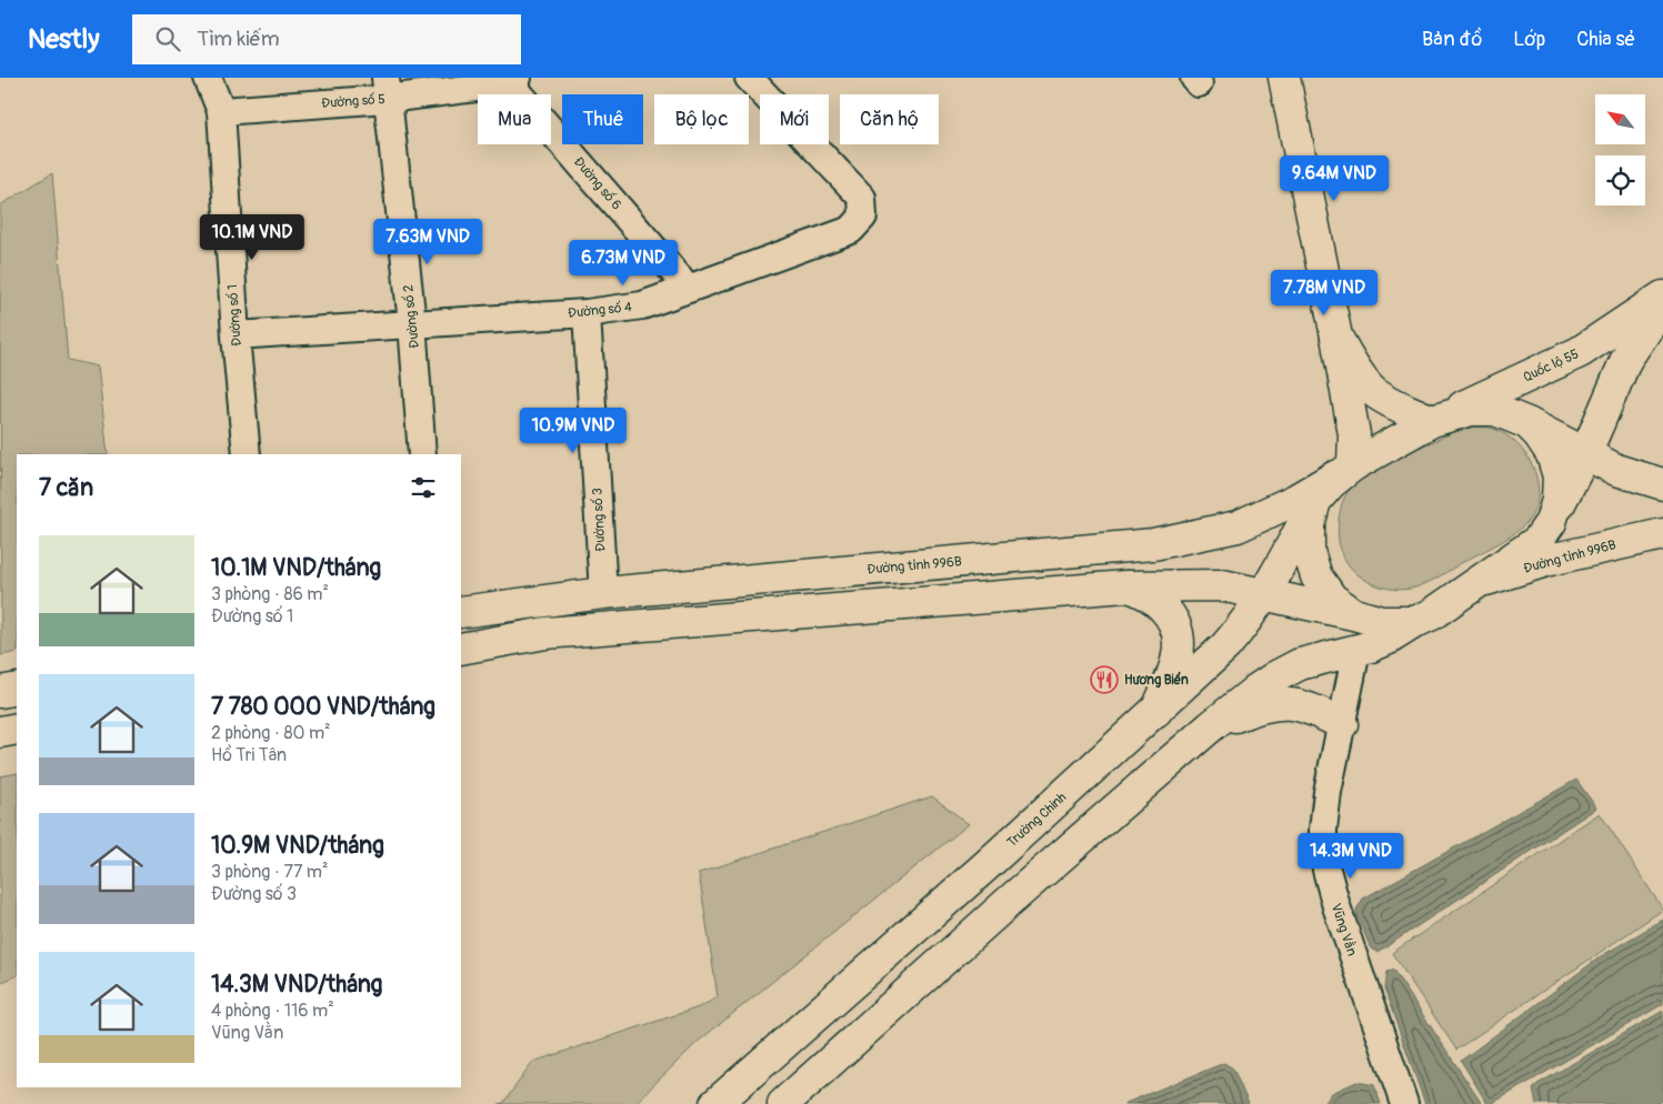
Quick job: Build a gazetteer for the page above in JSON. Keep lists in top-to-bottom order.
{
  "streets": {
    "main road": ["Quốc lộ 55", "Đường tỉnh 996B", "Trường Chinh"],
    "street": [
      "Đường số 5",
      "Đường số 6",
      "Đường số 4",
      "Đường số 1",
      "Đường số 2",
      "Đường số 3",
      "Vũng Vằn"
    ]
  },
  "crossings": [
    ["Đường số 5", "Đường số 6"],
    ["Đường số 5", "Đường số 1"],
    ["Đường số 5", "Đường số 2"],
    ["Đường số 6", "Đường số 4"],
    ["Đường số 4", "Đường số 1"],
    ["Đường số 4", "Đường số 2"],
    ["Đường số 4", "Đường số 3"],
    ["Đường số 3", "Đường tỉnh 996B"]
  ],
  "places": {
    "restaurant": ["Hương Biển"]
  },
  "north": "top left",
  "page": {
    "header": "Nestly",
    "search": "Tìm kiếm",
    "nav": ["Bản đồ", "Lớp", "Chia sẻ"],
    "chip": [
      "Mua",
      "Thuê",
      "Bộ lọc",
      "Mới",
      "Căn hộ"
    ],
    "price": [
      "9.64M VND",
      "10.1M VND",
      "7.63M VND",
      "6.73M VND",
      "7.78M VND",
      "10.9M VND",
      "14.3M VND"
    ],
    "heading": "7 căn",
    "list": [
      {
        "name": "10.1M VND/tháng",
        "note": "3 phòng · 86 m² · Đường số 1"
      },
      {
        "name": "7 780 000 VND/tháng",
        "note": "2 phòng · 80 m² · Hồ Tri Tân"
      },
      {
        "name": "10.9M VND/tháng",
        "note": "3 phòng · 77 m² · Đường số 3"
      },
      {
        "name": "14.3M VND/tháng",
        "note": "4 phòng · 116 m² · Vũng Vằn"
      }
    ]
  }
}
